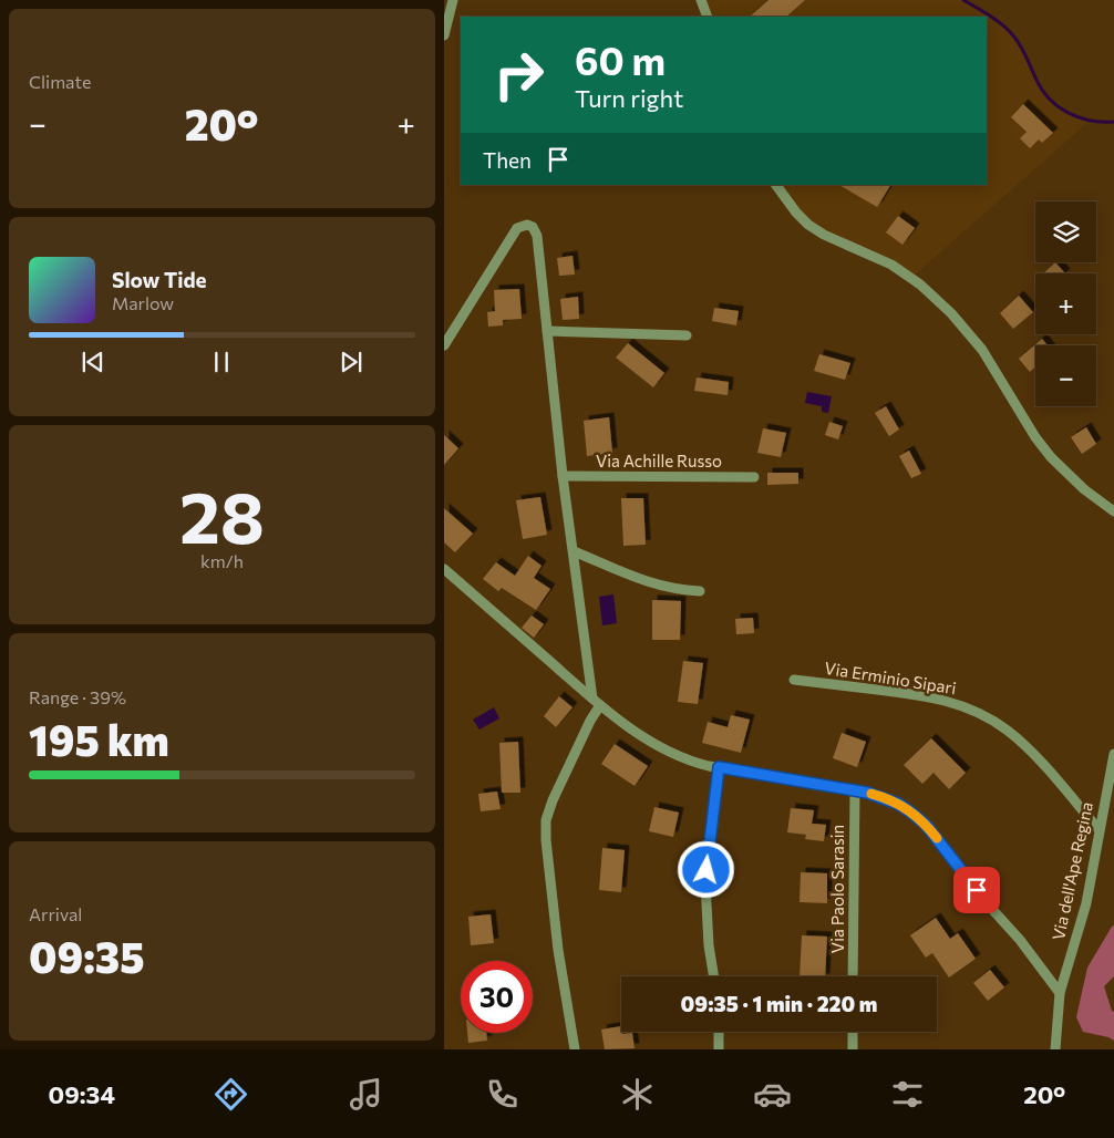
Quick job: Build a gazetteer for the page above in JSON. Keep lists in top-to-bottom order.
{
  "streets": {
    "street": [
      "Via Achille Russo",
      "Via Erminio Sipari",
      "Via dell'Ape Regina",
      "Via Paolo Sarasin"
    ]
  },
  "crossings": [
    ["Via Erminio Sipari", "Via dell'Ape Regina"]
  ],
  "page": {
    "tile": [
      "Climate",
      ["28", "km/h"],
      ["Range · 39%", "195 km"],
      ["Arrival", "09:35"]
    ],
    "turn": ["60 m", "Turn right"],
    "heat": ["−", "20°", "+"],
    "then": "Then",
    "map_buttons": ["+", "−"],
    "song": ["Slow Tide", "Marlow"],
    "limit": "30",
    "trip": "09:35 · 1 min · 220 m",
    "tabs": ["09:34", "20°"]
  }
}
